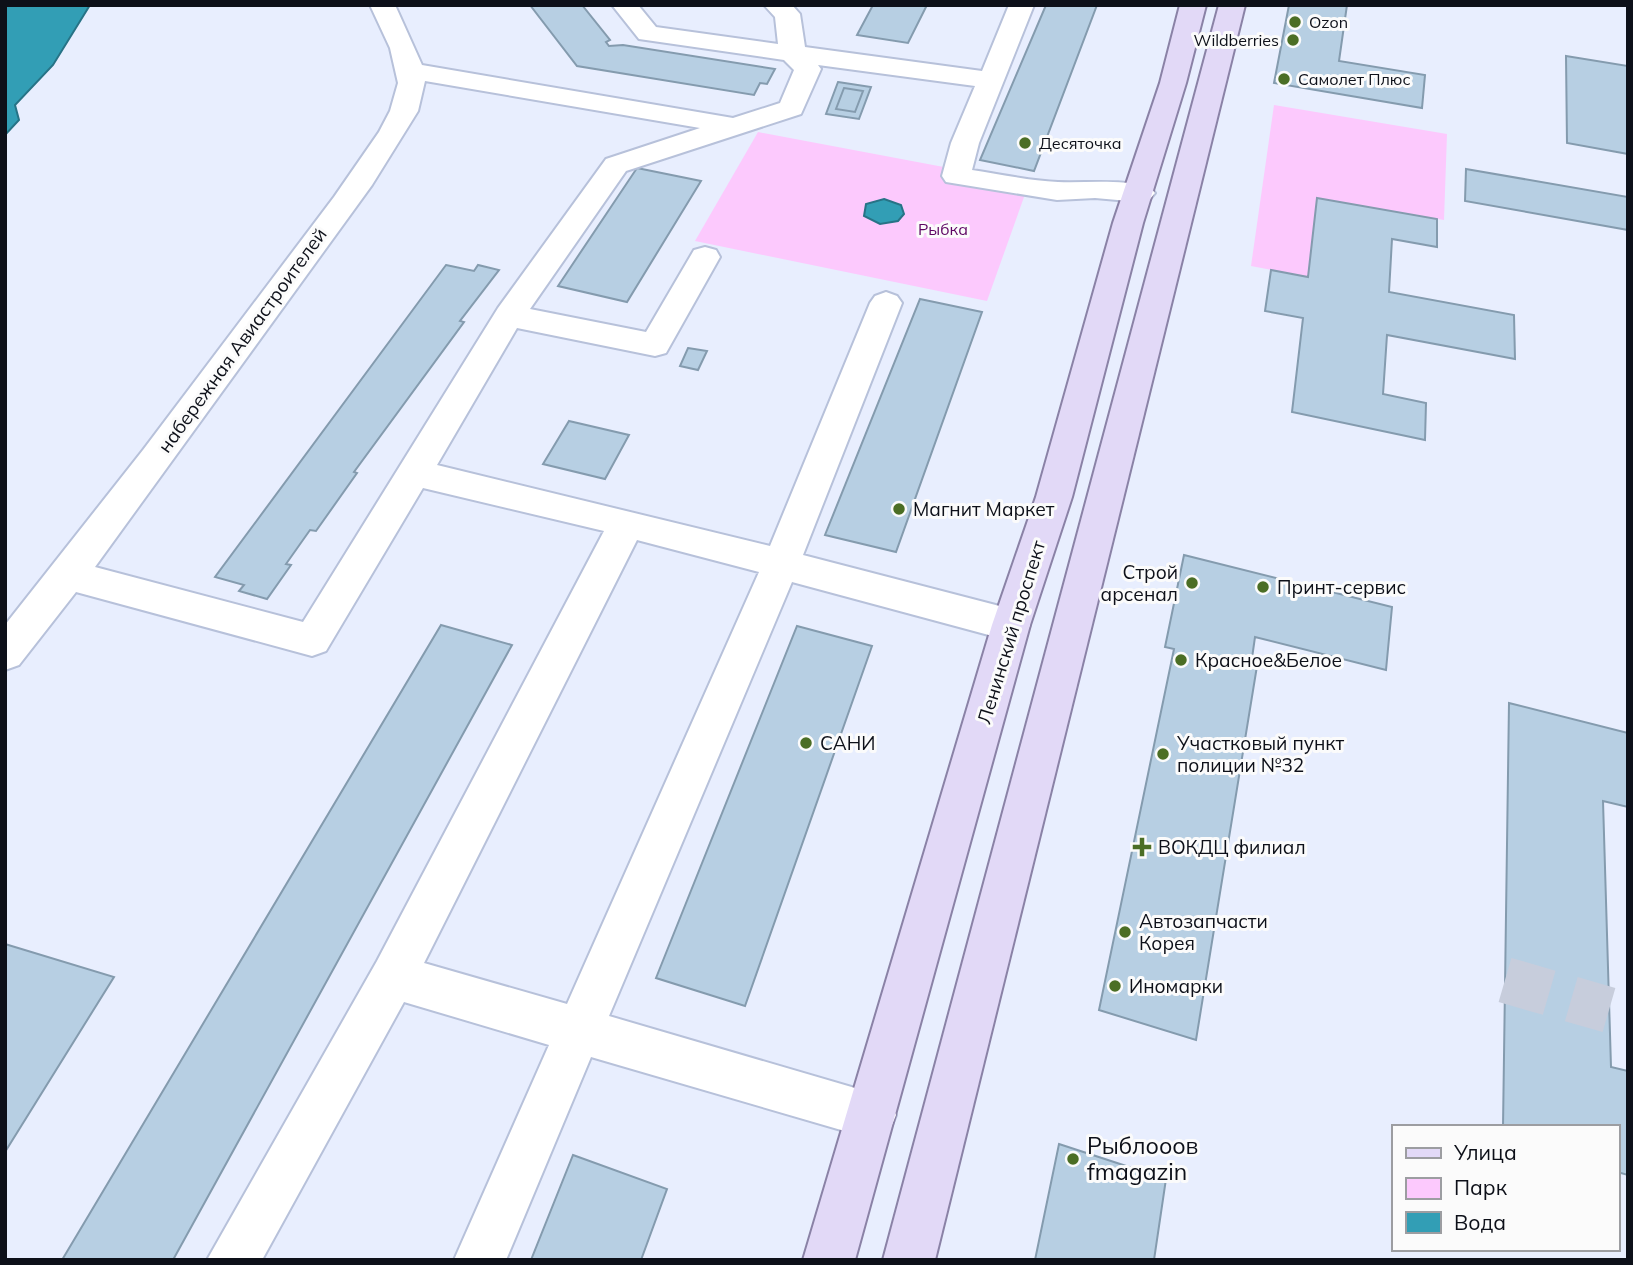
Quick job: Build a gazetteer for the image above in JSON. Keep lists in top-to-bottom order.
{
  "streets": {
    "main road": ["Ленинский проспект"],
    "street": ["набережная Авиастроителей"]
  },
  "parks": ["Рыбка"],
  "places": {
    "other": [
      "Ozon",
      "Wildberries",
      "Самолет Плюс",
      "Десяточка",
      "Магнит Маркет",
      "Строй арсенал",
      "Принт-сервис",
      "Красное&Белое",
      "САНИ",
      "Участковый пункт полиции №32",
      "Автозапчасти Корея",
      "Иномарки",
      "Рыблооов fmagazin"
    ],
    "health": ["ВОКДЦ филиал"]
  },
  "legend": ["Улица", "Парк", "Вода"]
}
